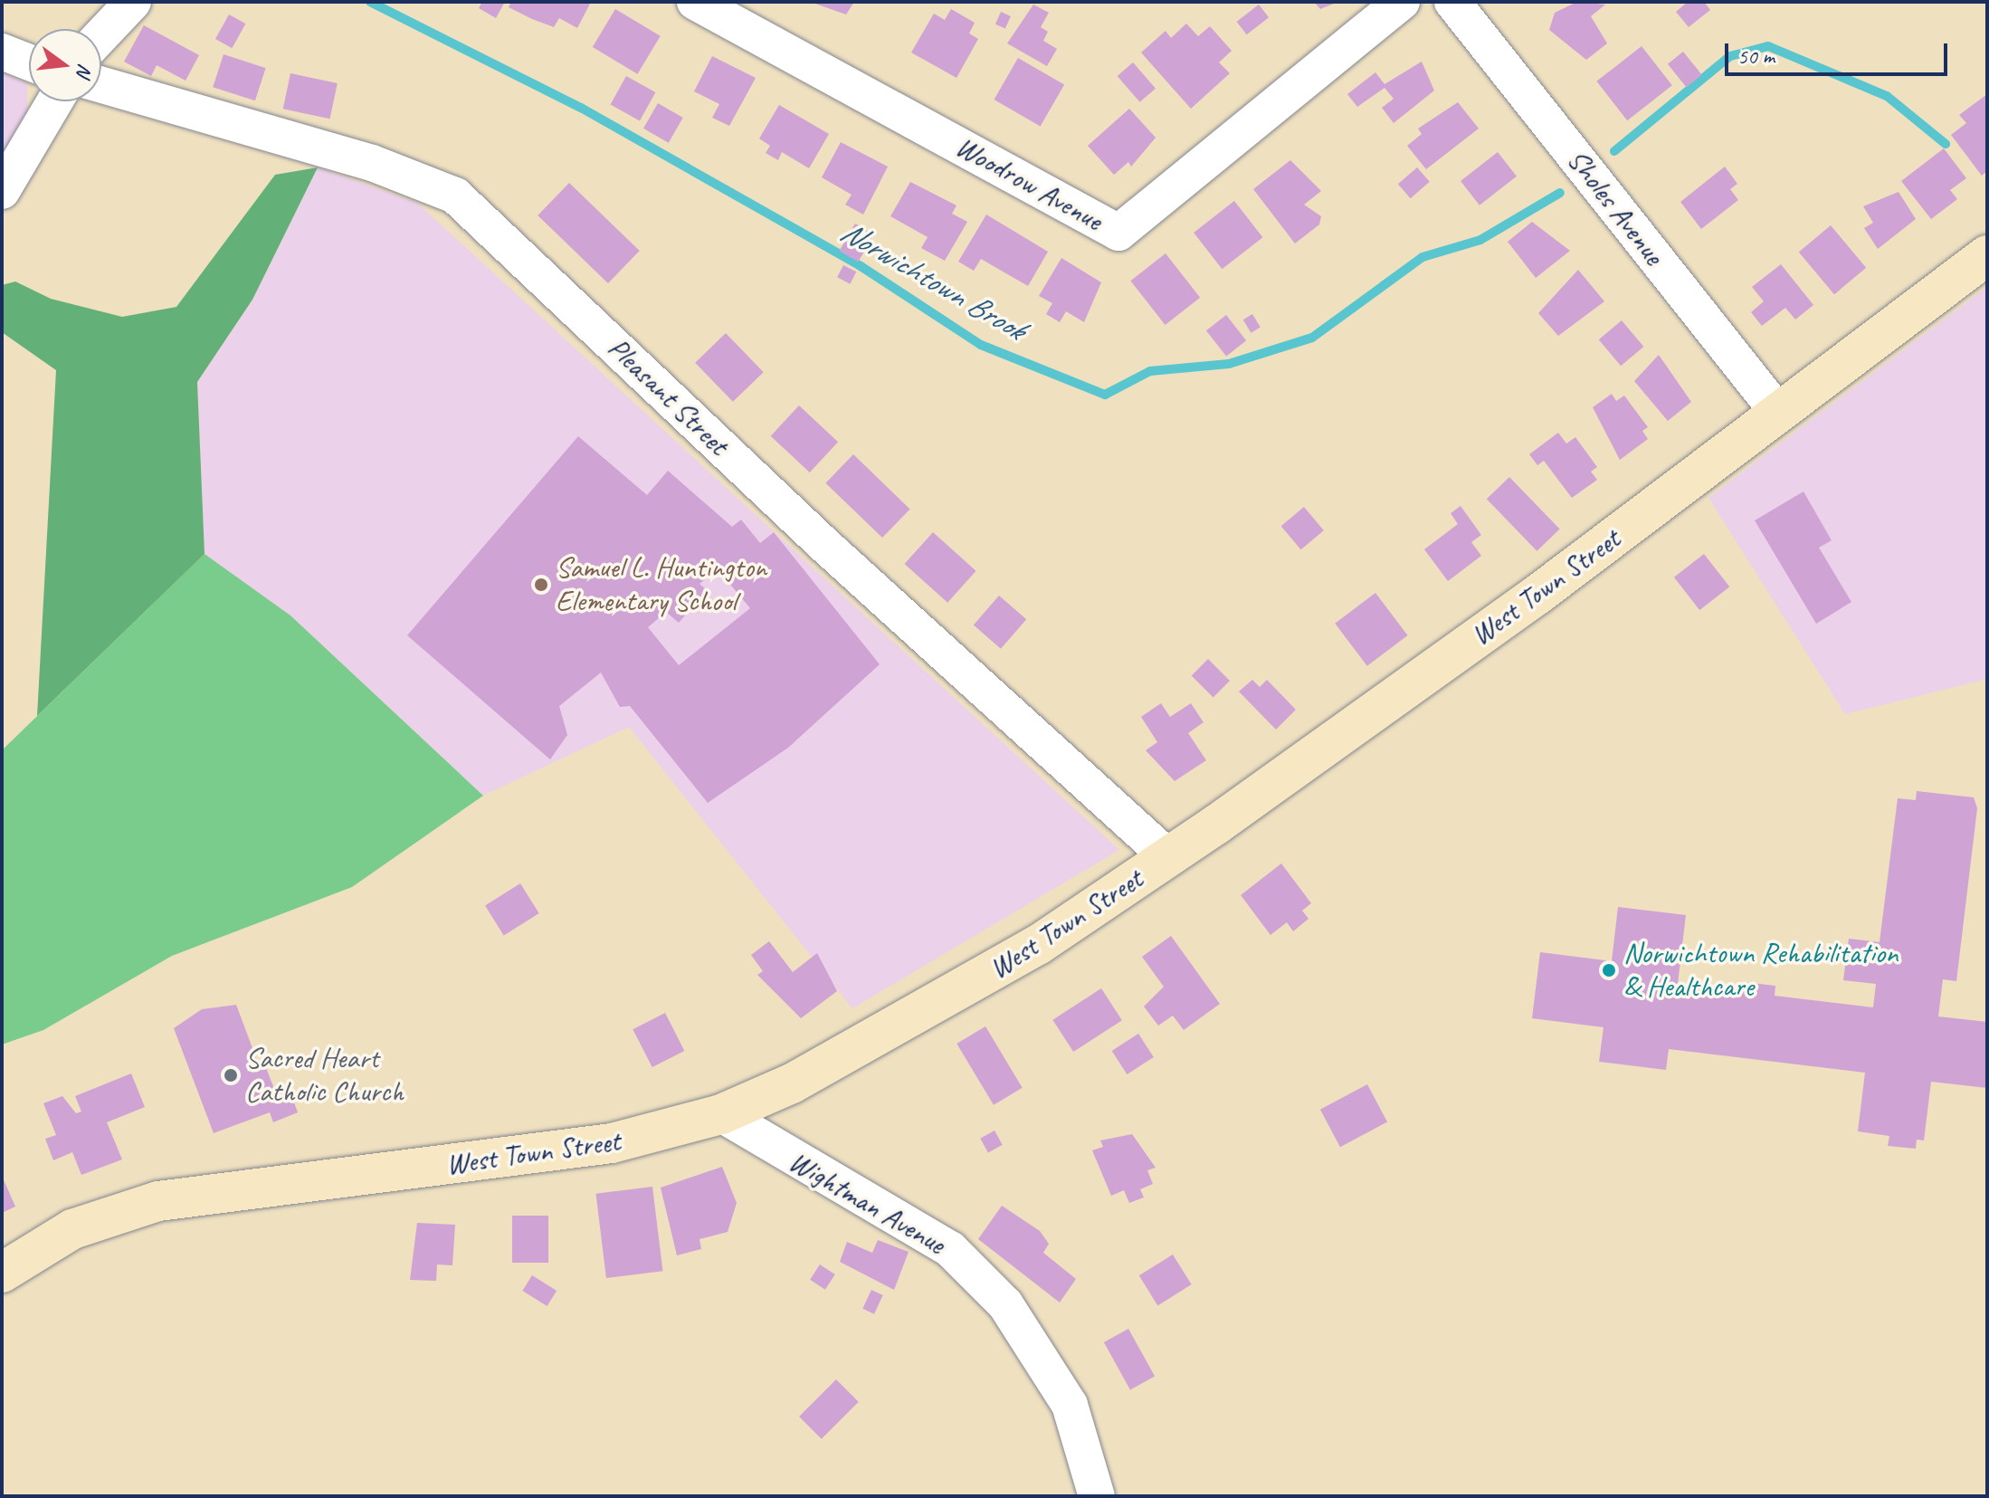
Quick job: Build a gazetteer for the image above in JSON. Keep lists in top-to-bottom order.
{
  "streets": {
    "main road": ["West Town Street"],
    "street": [
      "Woodrow Avenue",
      "Sholes Avenue",
      "Pleasant Street",
      "Wightman Avenue"
    ]
  },
  "crossings": [
    ["Sholes Avenue", "West Town Street"],
    ["Pleasant Street", "West Town Street"],
    ["West Town Street", "Wightman Avenue"]
  ],
  "water": ["Norwichtown Brook"],
  "places": ["Samuel L. Huntington Elementary School", "Norwichtown Rehabilitation & Healthcare", "Sacred Heart Catholic Church"],
  "scale_bar": "50 m",
  "north": "right"
}
